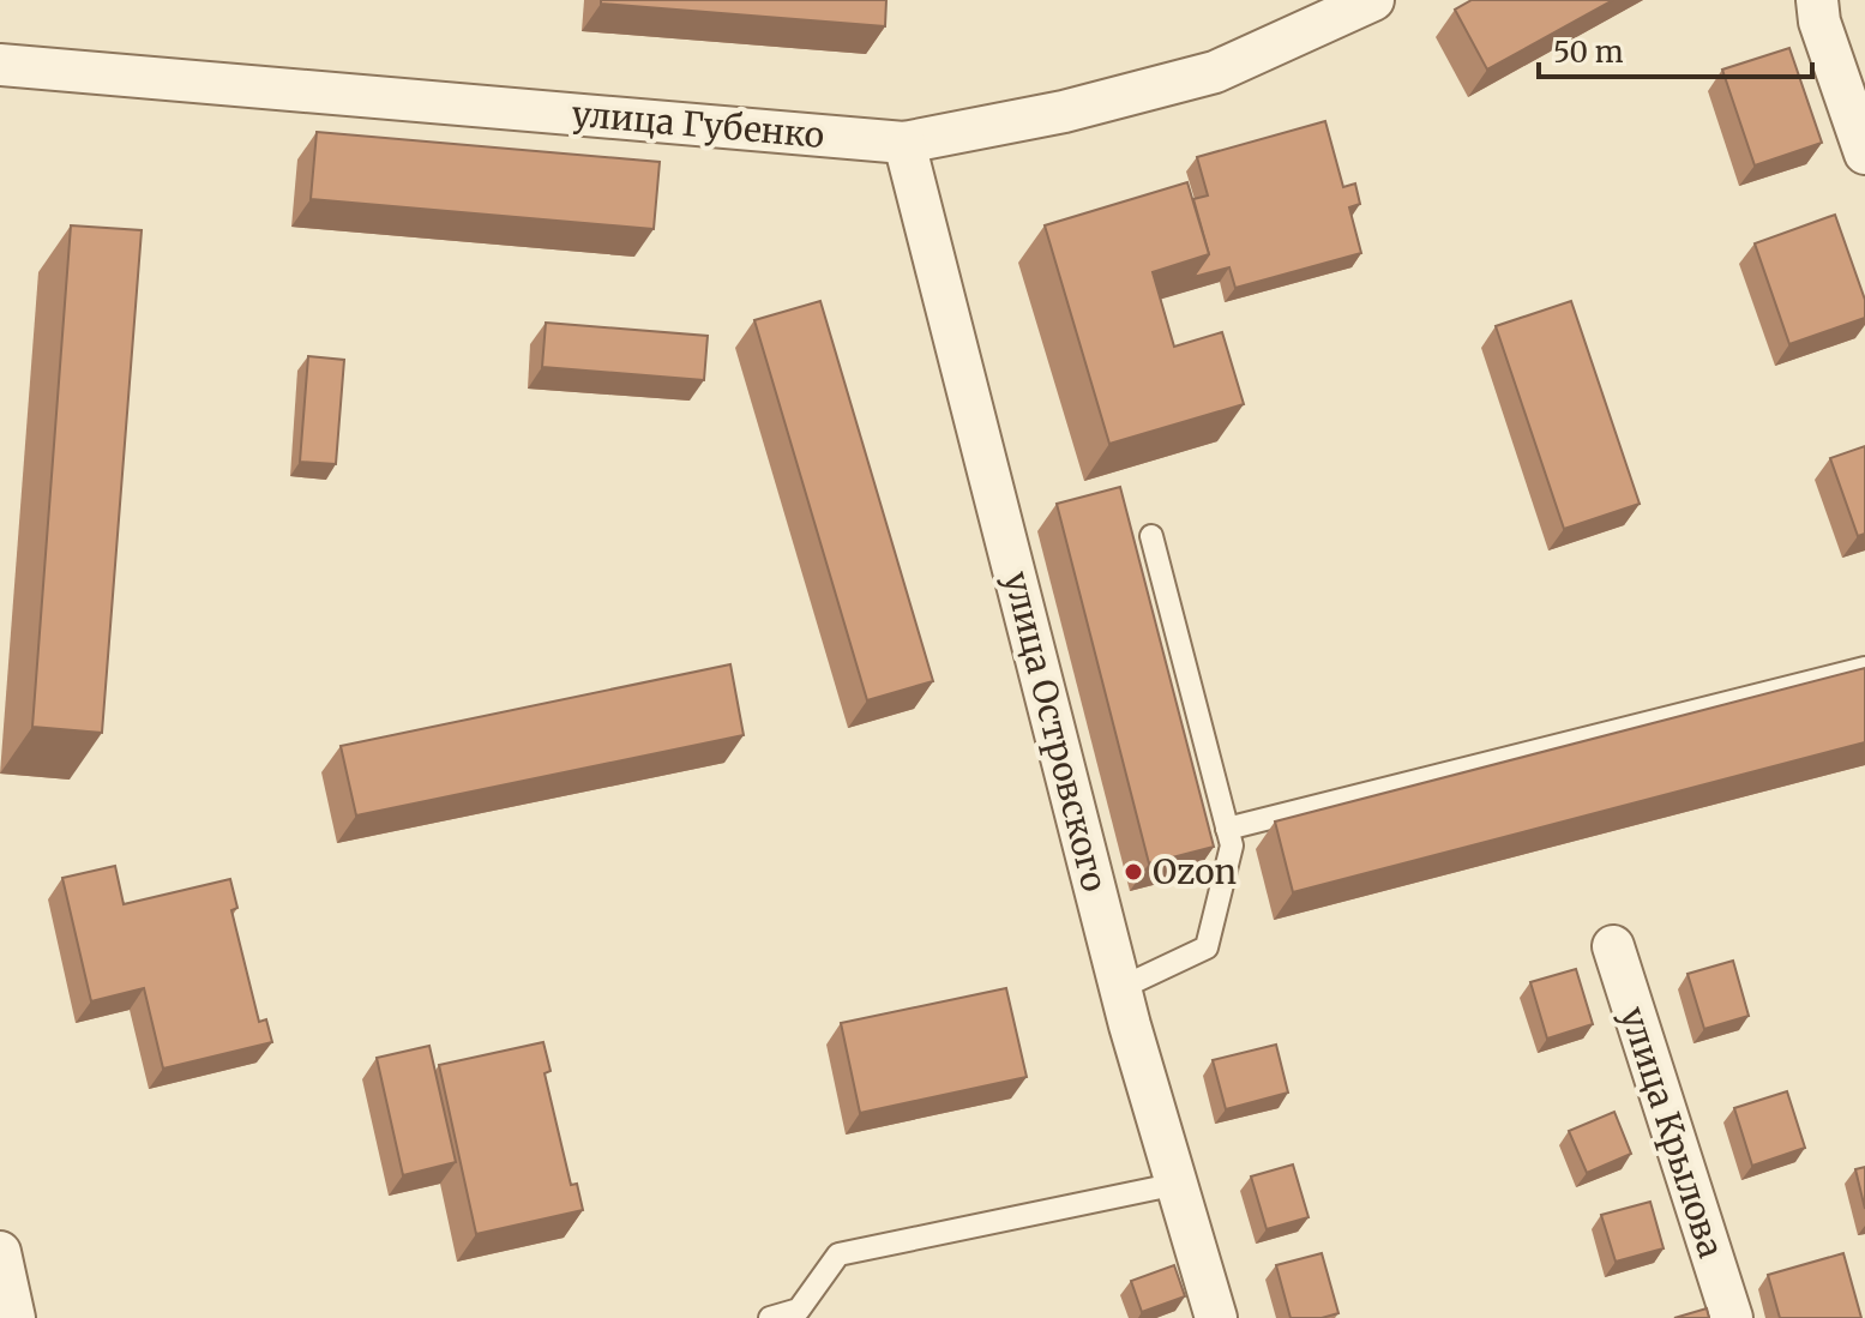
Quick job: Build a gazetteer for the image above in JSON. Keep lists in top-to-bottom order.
{
  "streets": {
    "street": ["улица Губенко", "улица Островского", "улица Крылова"]
  },
  "crossings": [
    ["улица Губенко", "улица Островского"]
  ],
  "places": ["Ozon"],
  "scale_bar": "50 m"
}
